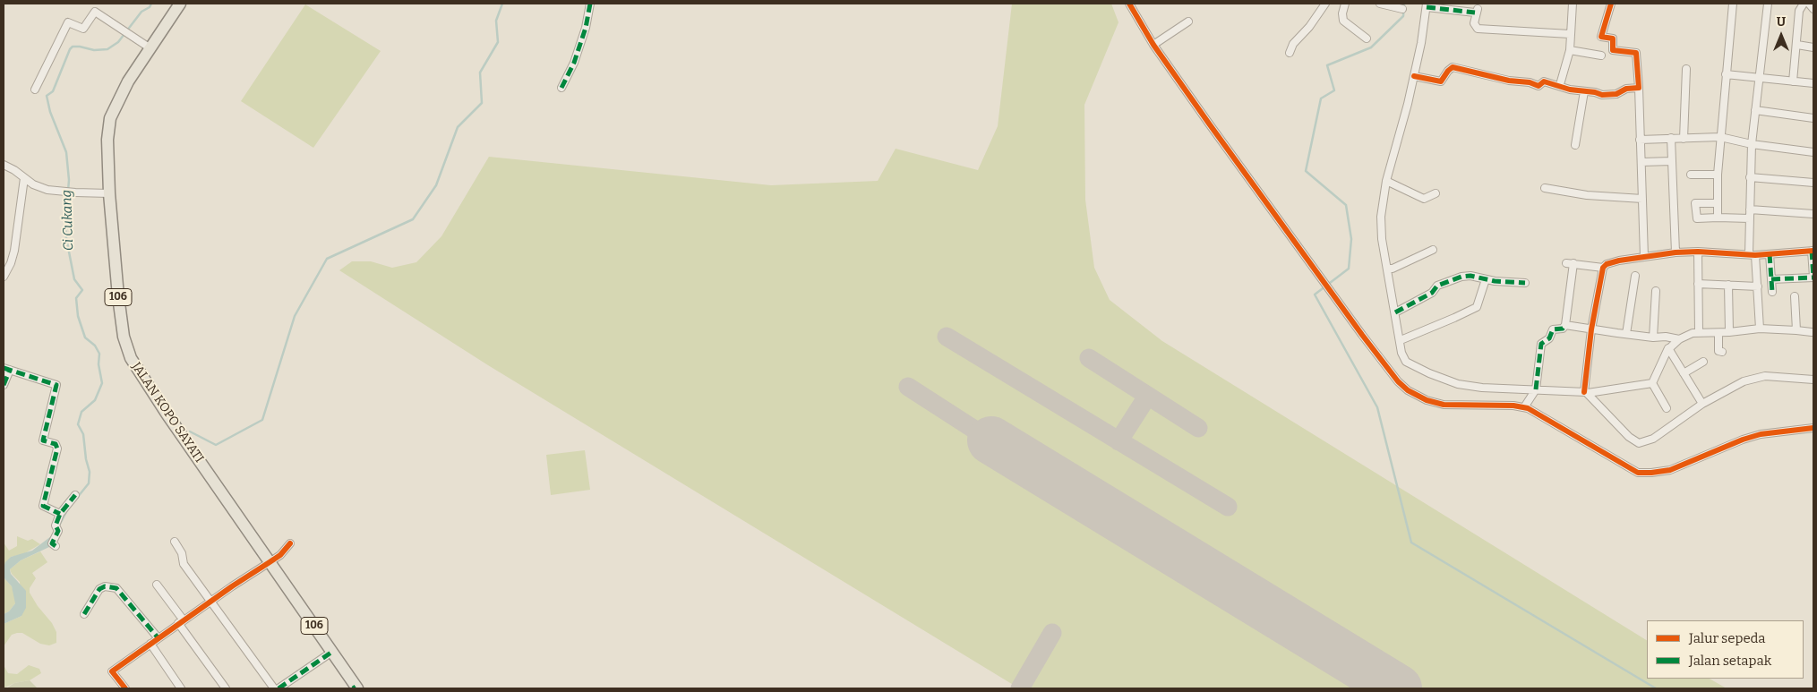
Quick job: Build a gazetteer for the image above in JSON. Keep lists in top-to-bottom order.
{
  "streets": {
    "main road": ["106", "JALAN KOPO SAYATI"]
  },
  "water": ["Ci Cukang"],
  "legend": ["Jalur sepeda", "Jalan setapak"],
  "north": "top"
}
